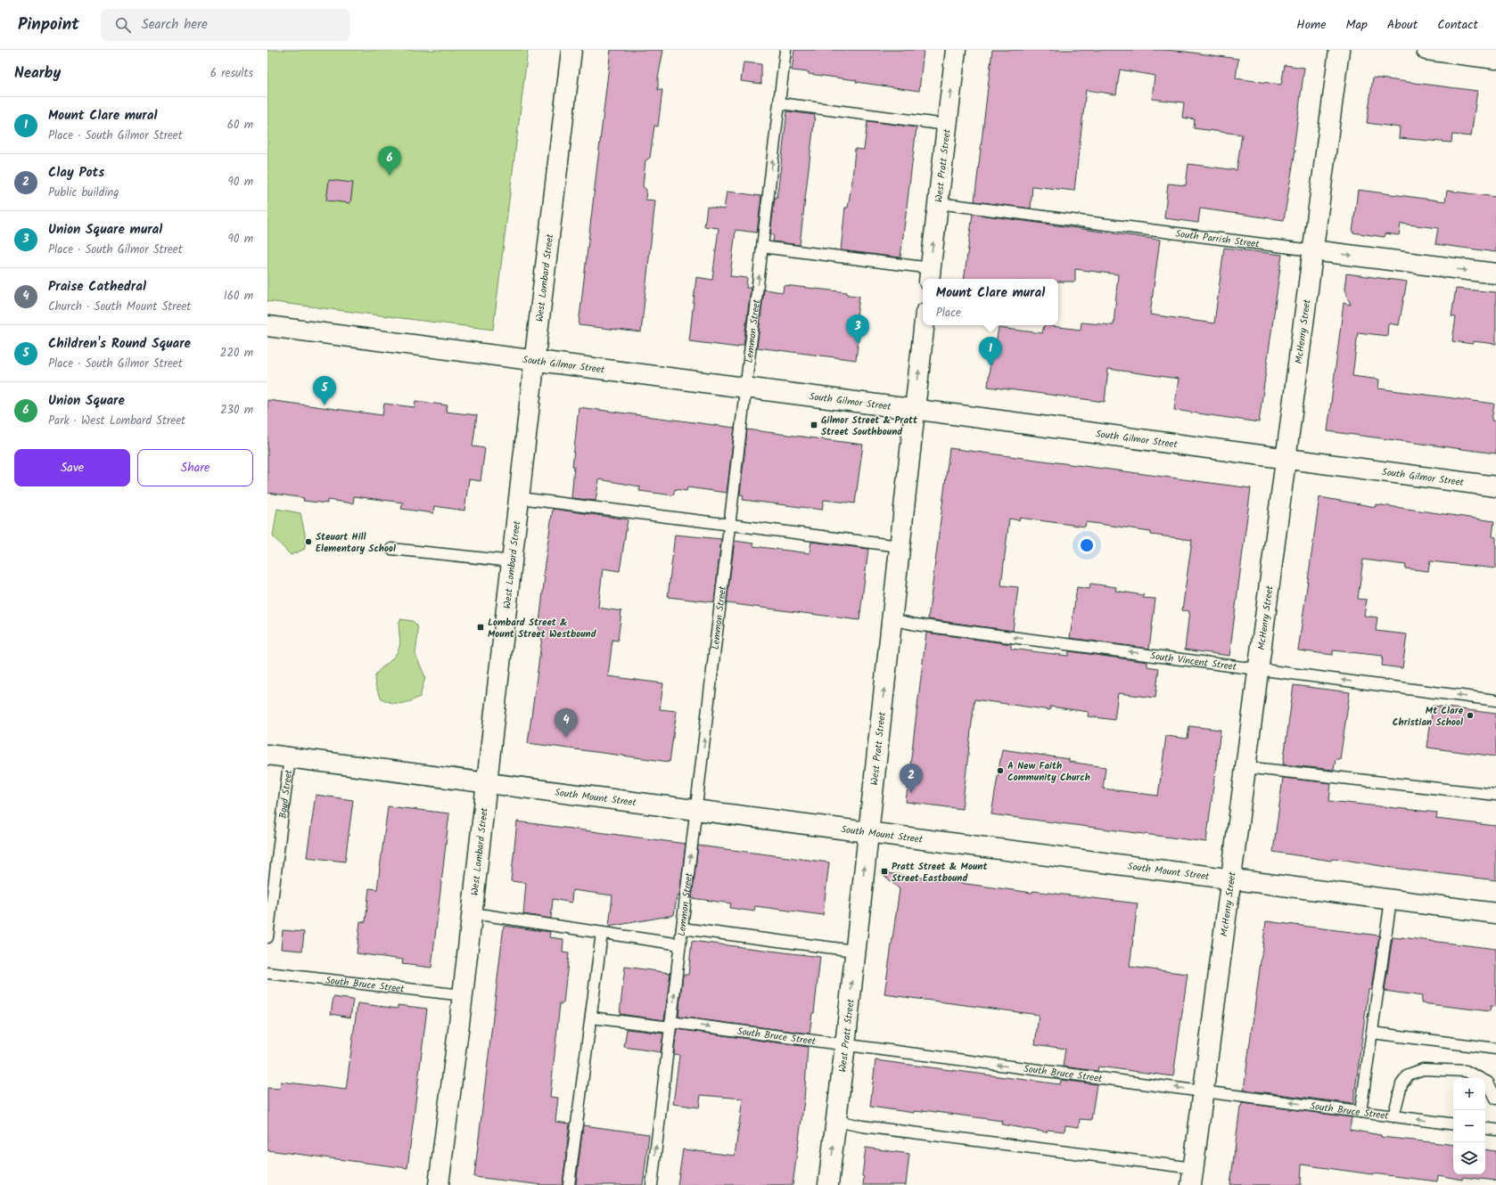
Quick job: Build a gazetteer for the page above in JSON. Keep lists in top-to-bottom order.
{
  "streets": {
    "street": [
      "West Pratt Street",
      "South Parrish Street",
      "West Lombard Street",
      "McHenry Street",
      "South Gilmor Street",
      "South Mount Street"
    ],
    "lane": [
      "Lemmon Street",
      "South Vincent Street",
      "Boyd Street",
      "South Bruce Street"
    ]
  },
  "crossings": [
    ["West Pratt Street", "South Parrish Street"],
    ["West Pratt Street", "South Gilmor Street"],
    ["West Pratt Street", "South Vincent Street"],
    ["West Pratt Street", "South Mount Street"],
    ["West Pratt Street", "South Bruce Street"],
    ["South Parrish Street", "McHenry Street"],
    ["West Lombard Street", "South Gilmor Street"],
    ["West Lombard Street", "South Mount Street"],
    ["West Lombard Street", "South Bruce Street"],
    ["Lemmon Street", "South Gilmor Street"],
    ["Lemmon Street", "South Mount Street"],
    ["Lemmon Street", "South Bruce Street"],
    ["McHenry Street", "South Gilmor Street"],
    ["McHenry Street", "South Vincent Street"],
    ["McHenry Street", "South Mount Street"],
    ["McHenry Street", "South Bruce Street"],
    ["Boyd Street", "South Mount Street"]
  ],
  "one_way": ["West Pratt Street", "Lemmon Street", "South Vincent Street"],
  "places": {
    "transit": ["Gilmor Street & Pratt Street Southbound", "Lombard Street & Mount Street Westbound", "Pratt Street & Mount Street Eastbound"],
    "other": ["Steuart Hill Elementary School", "Mt Clare Christian School", "A New Faith Community Church"]
  },
  "page": {
    "header": "Pinpoint",
    "search": "Search here",
    "nav": [
      "Home",
      "Map",
      "About",
      "Contact"
    ],
    "heading": ["Nearby", "6 results"],
    "list": [
      {
        "mark": "1",
        "name": "Mount Clare mural",
        "note": "Place · South Gilmor Street",
        "value": "60 m"
      },
      {
        "mark": "2",
        "name": "Clay Pots",
        "note": "Public building",
        "value": "90 m"
      },
      {
        "mark": "3",
        "name": "Union Square mural",
        "note": "Place · South Gilmor Street",
        "value": "90 m"
      },
      {
        "mark": "4",
        "name": "Praise Cathedral",
        "note": "Church · South Mount Street",
        "value": "160 m"
      },
      {
        "mark": "5",
        "name": "Children's Round Square",
        "note": "Place · South Gilmor Street",
        "value": "220 m"
      },
      {
        "mark": "6",
        "name": "Union Square",
        "note": "Park · West Lombard Street",
        "value": "230 m"
      }
    ],
    "pins": [
      "6",
      "3",
      "1",
      "5",
      "4",
      "2"
    ],
    "popup": ["Mount Clare mural", "Place"],
    "buttons": ["Save", "Share"],
    "map_buttons": ["+", "−"]
  }
}
